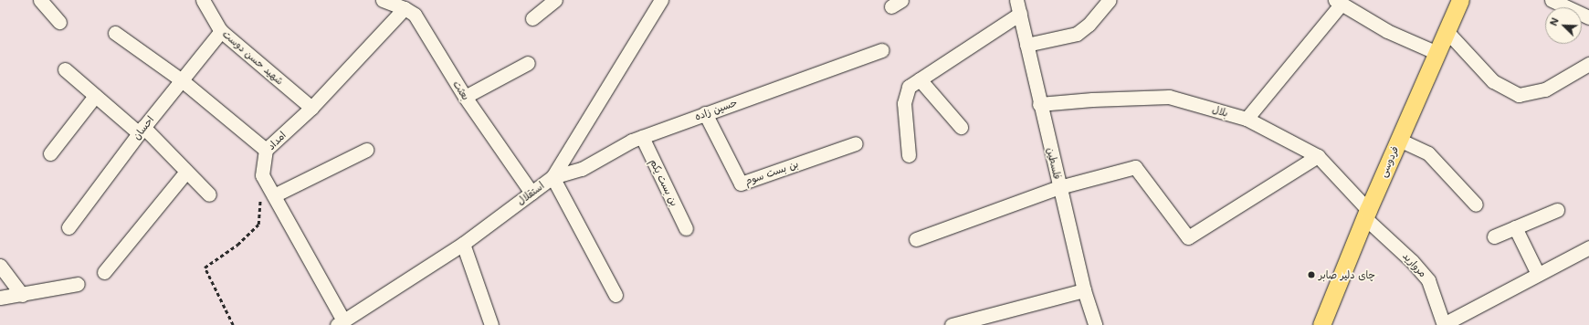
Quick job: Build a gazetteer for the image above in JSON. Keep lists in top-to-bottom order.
{
  "streets": {
    "main road": ["فردوسی"],
    "street": [
      "شهید حسن دوست",
      "بعثت",
      "حسین زاده",
      "بلال",
      "احسان",
      "امداد",
      "فلسطین",
      "بن بست سوم",
      "بن بست یکم",
      "استقلال",
      "مروارید"
    ]
  },
  "crossings": [
    ["شهید حسن دوست", "احسان"],
    ["شهید حسن دوست", "امداد"],
    ["بعثت", "امداد"],
    ["بعثت", "استقلال"],
    ["حسین زاده", "بن بست سوم"],
    ["حسین زاده", "بن بست یکم"],
    ["حسین زاده", "استقلال"],
    ["بلال", "فردوسی"],
    ["بلال", "فلسطین"],
    ["بلال", "مروارید"],
    ["فردوسی", "مروارید"]
  ],
  "places": ["چای دلیر صابر"],
  "north": "top left"
}
